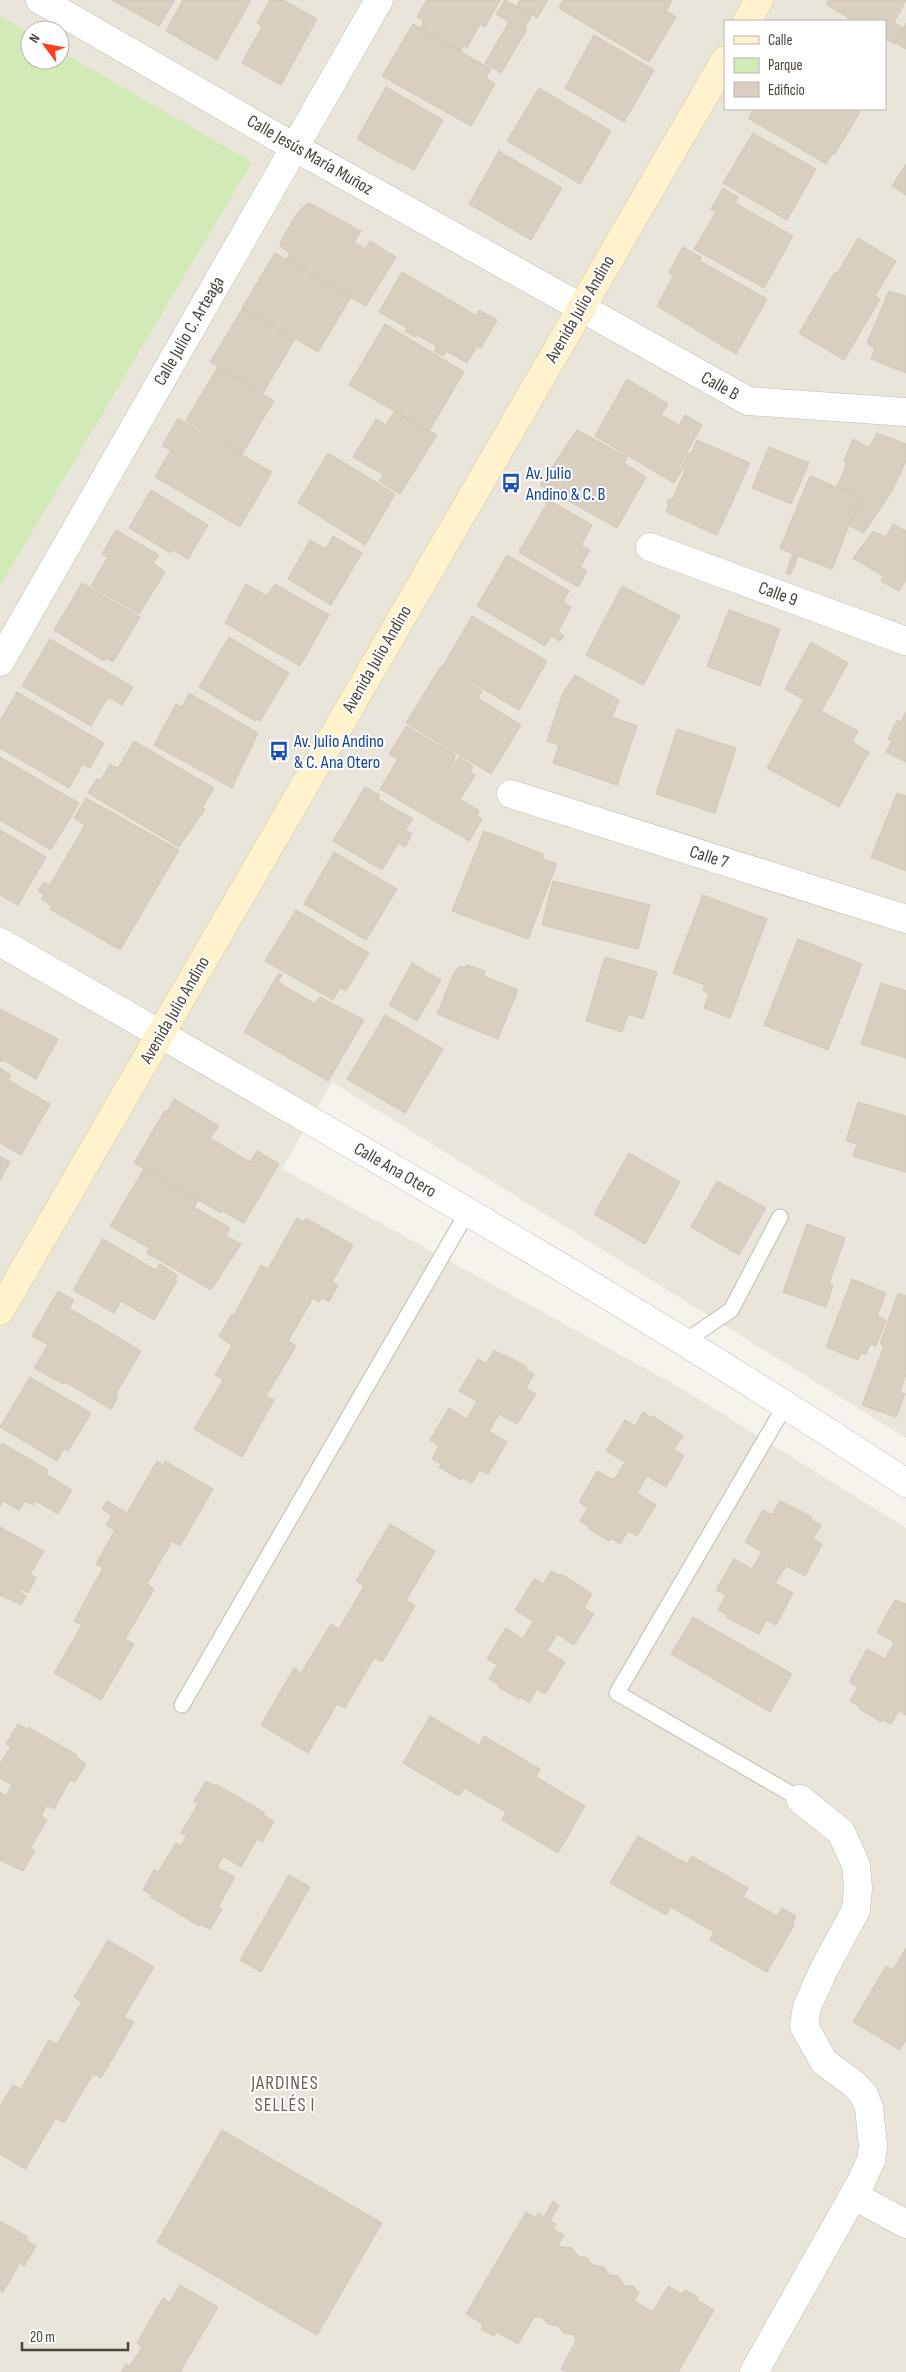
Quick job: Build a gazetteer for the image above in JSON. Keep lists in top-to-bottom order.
{
  "streets": {
    "street": [
      "Calle Jesús María Muñoz",
      "Avenida Julio Andino",
      "Calle Julio C. Arteaga",
      "Calle B",
      "Calle 9",
      "Calle 7",
      "Calle Ana Otero"
    ]
  },
  "crossings": [
    ["Calle Jesús María Muñoz", "Avenida Julio Andino"],
    ["Calle Jesús María Muñoz", "Calle Julio C. Arteaga"],
    ["Calle Jesús María Muñoz", "Calle B"],
    ["Avenida Julio Andino", "Calle B"],
    ["Avenida Julio Andino", "Calle Ana Otero"]
  ],
  "districts": ["JARDINES SELLÉS I"],
  "places": {
    "bus stop": ["Av. Julio Andino & C. B", "Av. Julio Andino & C. Ana Otero"]
  },
  "legend": ["Calle", "Parque", "Edificio"],
  "scale_bar": "20 m",
  "north": "top left"
}
